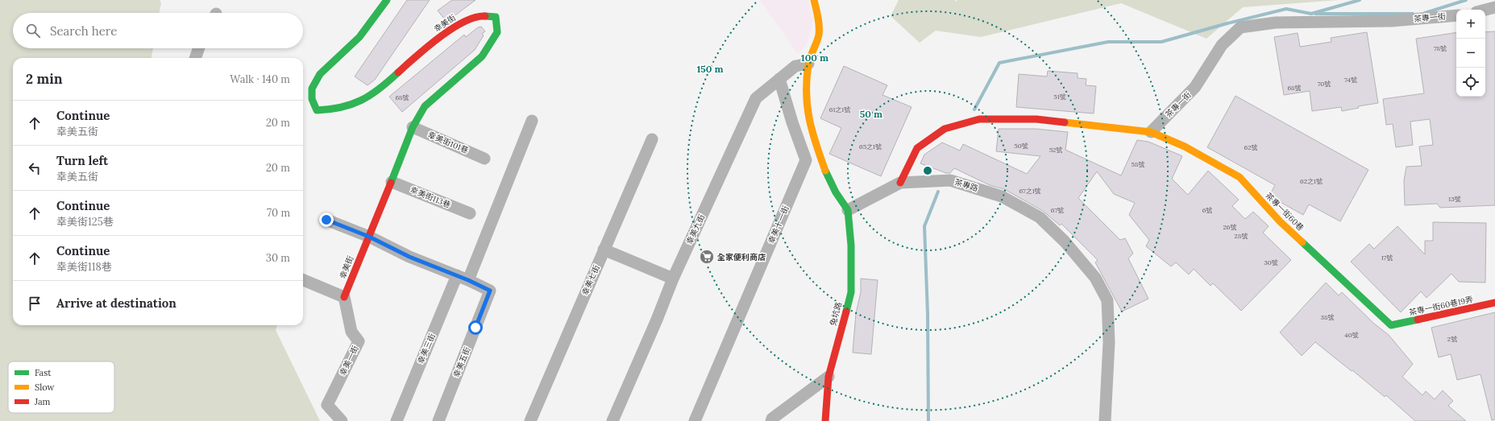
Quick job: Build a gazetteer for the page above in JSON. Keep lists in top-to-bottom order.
{
  "streets": {
    "street": [
      "茶專一街",
      "幸美街",
      "幸美街101巷",
      "茶專路",
      "幸美街113巷",
      "茶專一街60巷",
      "幸美十一街",
      "幸美九街",
      "幸美七街",
      "茶專一街60巷19弄",
      "兔坑路",
      "幸美三街",
      "幸美一街",
      "幸美五街"
    ]
  },
  "crossings": [
    ["茶專一街", "茶專一街60巷"],
    ["幸美街", "幸美街101巷"],
    ["幸美街", "幸美街113巷"],
    ["幸美街", "幸美一街"],
    ["茶專路", "兔坑路"],
    ["茶專一街60巷", "茶專一街60巷19弄"],
    ["幸美十一街", "幸美九街"],
    ["幸美三街", "幸美五街"]
  ],
  "places": {
    "supermarket": ["全家便利商店"]
  },
  "house_numbers": [
    "78號",
    "74號",
    "70號",
    "68號",
    "51號",
    "68號",
    "61之1號",
    "50號",
    "65之1號",
    "62號",
    "52號",
    "58號",
    "62之1號",
    "67之1號",
    "13號",
    "67號",
    "6號",
    "26號",
    "28號",
    "17號",
    "30號",
    "38號",
    "40號",
    "2號"
  ],
  "legend": ["Fast", "Slow", "Jam"],
  "page": {
    "map_buttons": ["+", "−"],
    "search": "Search here",
    "heading": ["2 min", "Walk · 140 m"],
    "list": [
      ["Continue", "幸美五街", "20 m"],
      ["Turn left", "幸美五街", "20 m"],
      ["Continue", "幸美街125巷", "70 m"],
      ["Continue", "幸美街118巷", "30 m"],
      "Arrive at destination"
    ]
  },
  "rings": ["100 m", "150 m", "50 m"]
}
